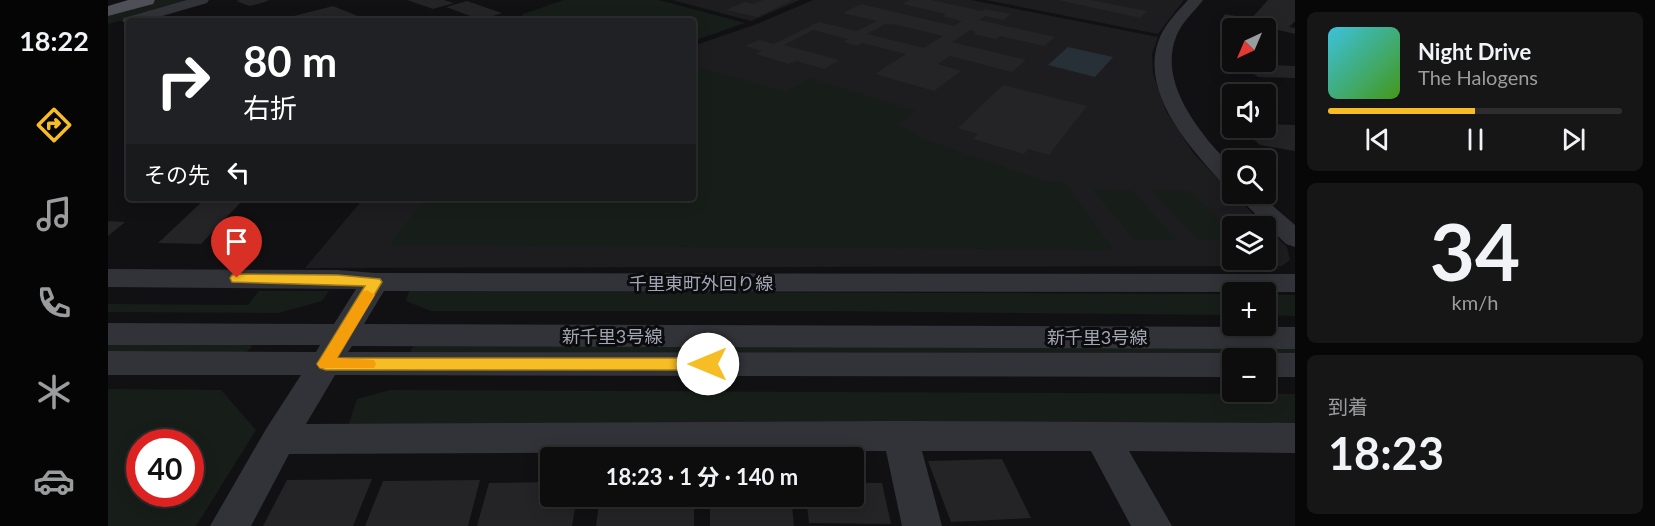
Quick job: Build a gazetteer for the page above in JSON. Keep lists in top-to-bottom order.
{
  "streets": {
    "street": ["千里東町外回り線", "新千里3号線"]
  },
  "north": "bottom left",
  "page": {
    "tabs": "18:22",
    "map_buttons": ["+", "−"],
    "turn": ["80 m", "右折"],
    "song": ["Night Drive", "The Halogens"],
    "then": "その先",
    "tile": [
      ["34", "km/h"],
      ["到着", "18:23"]
    ],
    "limit": "40",
    "trip": "18:23 · 1 分 · 140 m"
  }
}
